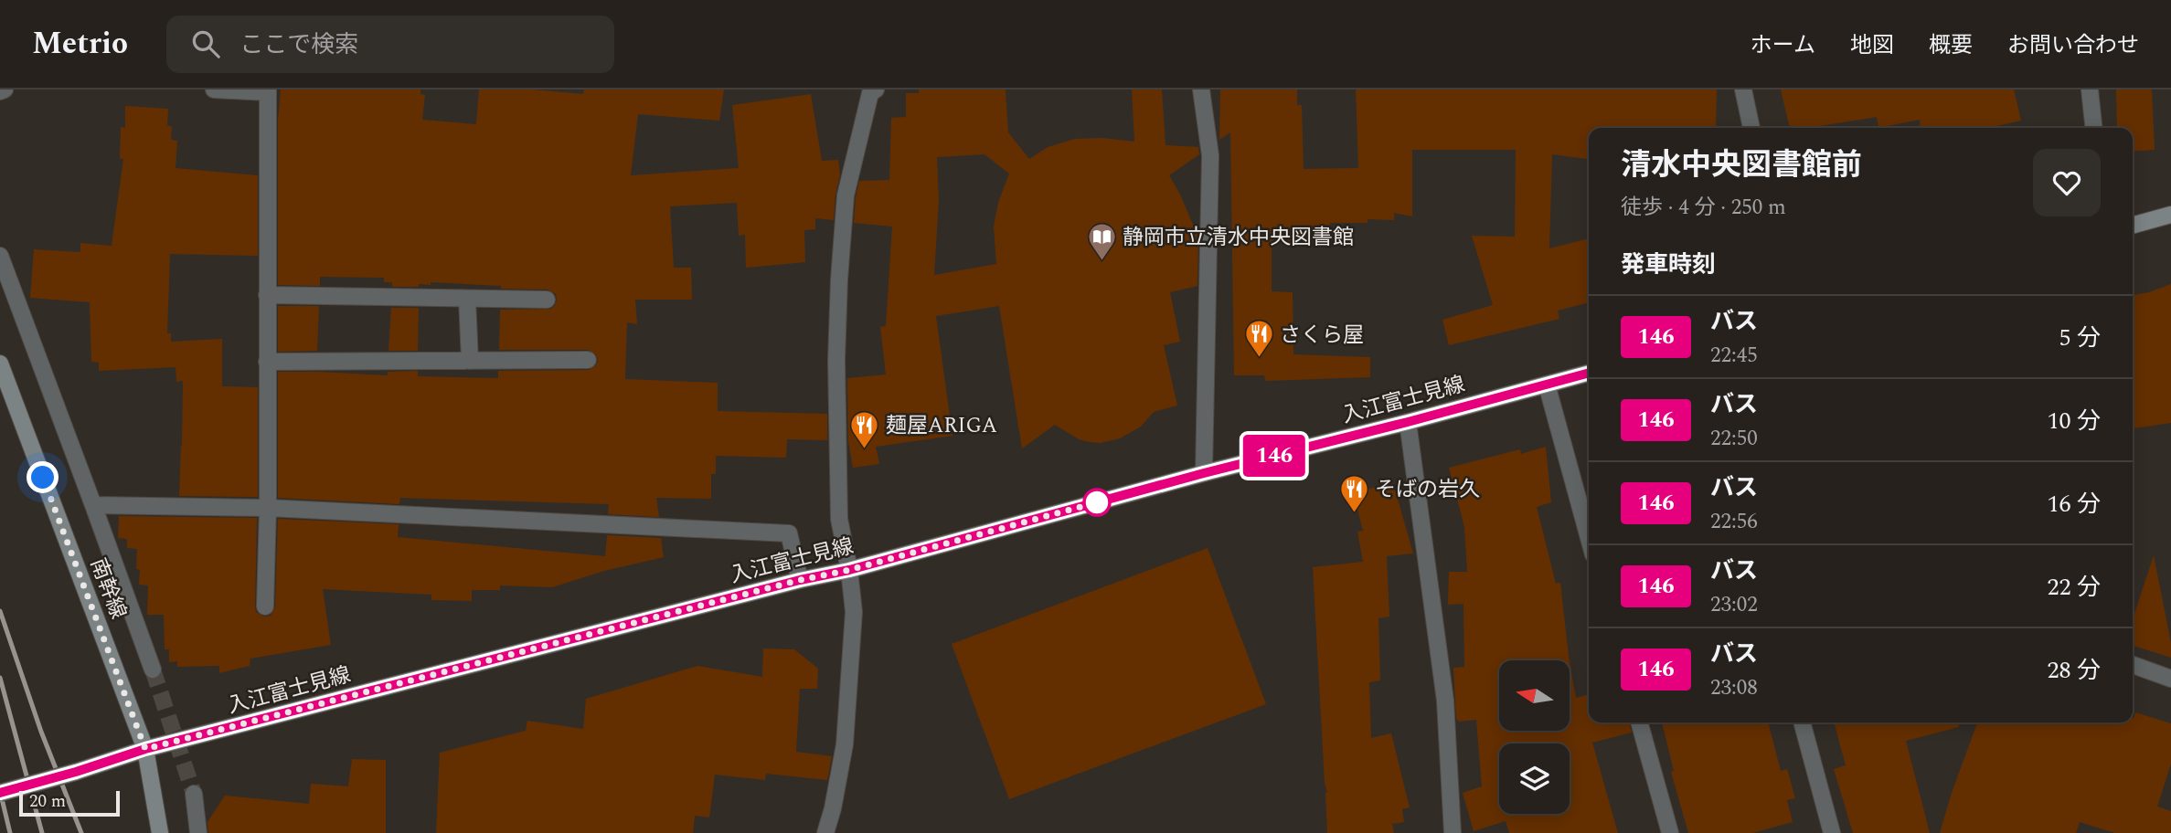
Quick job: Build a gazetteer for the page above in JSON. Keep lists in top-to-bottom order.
{
  "streets": {
    "main road": ["入江富士見線", "南幹線"]
  },
  "crossings": [
    ["入江富士見線", "南幹線"]
  ],
  "places": {
    "library": ["静岡市立清水中央図書館"],
    "restaurant": ["さくら屋", "麺屋ARIGA", "そばの岩久"]
  },
  "lines": ["bus line 146"],
  "scale_bar": "20 m",
  "north": "left",
  "page": {
    "header": "Metrio",
    "search": "ここで検索",
    "nav": [
      "ホーム",
      "地図",
      "概要",
      "お問い合わせ"
    ],
    "on_map": "146",
    "heading": [
      ["清水中央図書館前", "徒歩 · 4 分 · 250 m"],
      "発車時刻"
    ],
    "list": [
      {
        "mark": "146",
        "name": "バス",
        "note": "22:45",
        "value": "5 分"
      },
      {
        "mark": "146",
        "name": "バス",
        "note": "22:50",
        "value": "10 分"
      },
      {
        "mark": "146",
        "name": "バス",
        "note": "22:56",
        "value": "16 分"
      },
      {
        "mark": "146",
        "name": "バス",
        "note": "23:02",
        "value": "22 分"
      },
      {
        "mark": "146",
        "name": "バス",
        "note": "23:08",
        "value": "28 分"
      }
    ],
    "scale": "20 m"
  }
}
